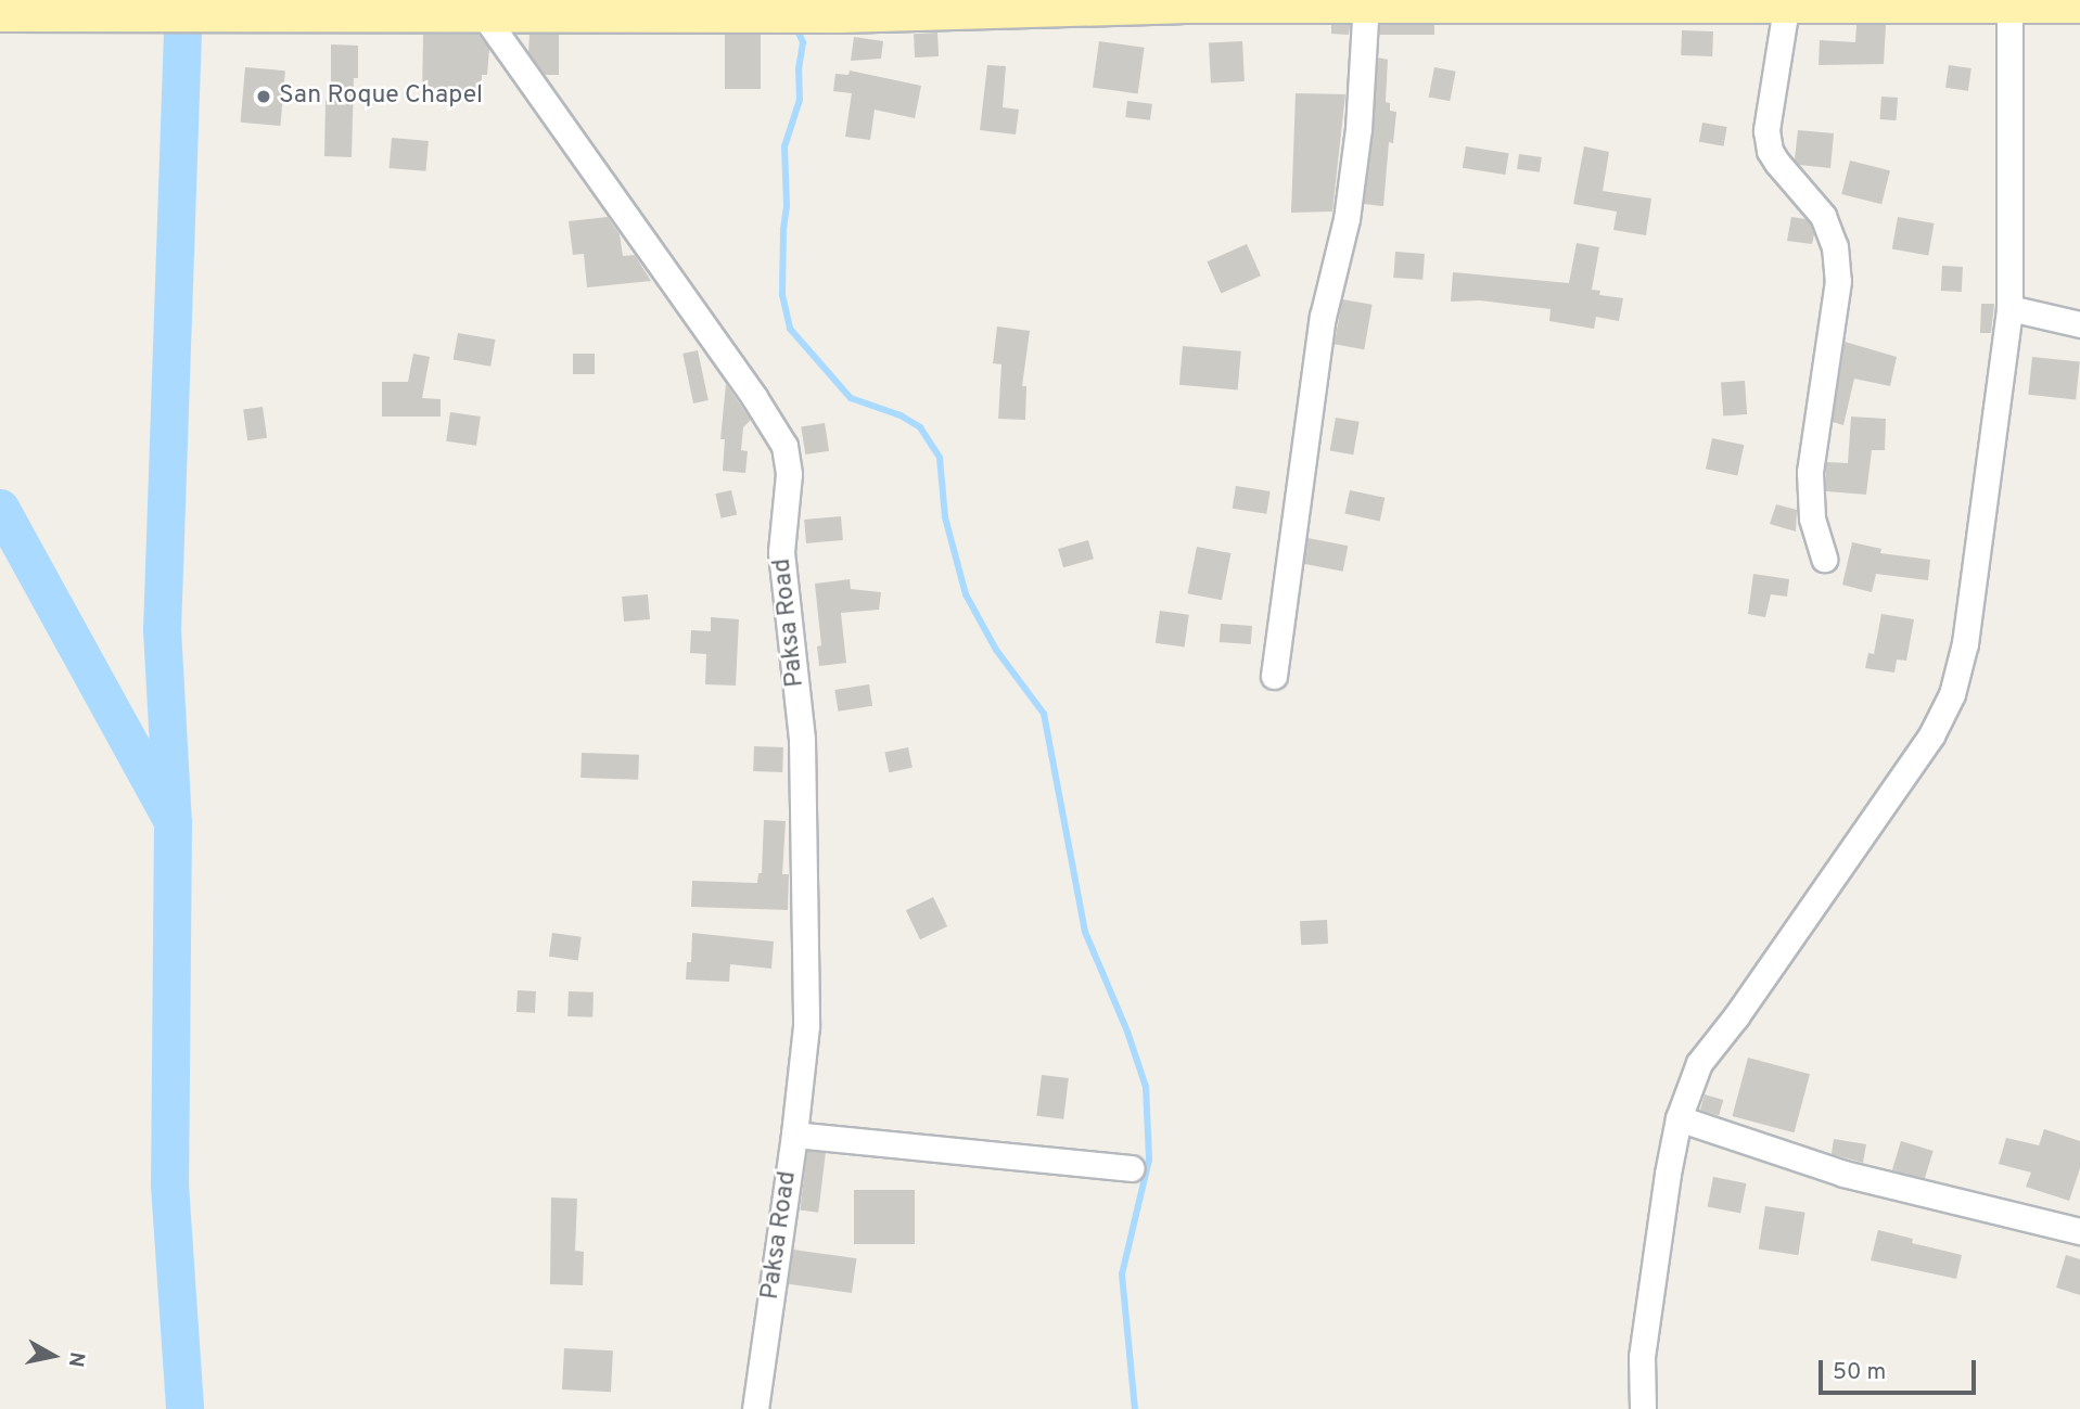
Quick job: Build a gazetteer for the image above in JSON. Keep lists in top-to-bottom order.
{
  "streets": {
    "street": ["Paksa Road"]
  },
  "places": ["San Roque Chapel"],
  "scale_bar": "50 m",
  "north": "right"
}
